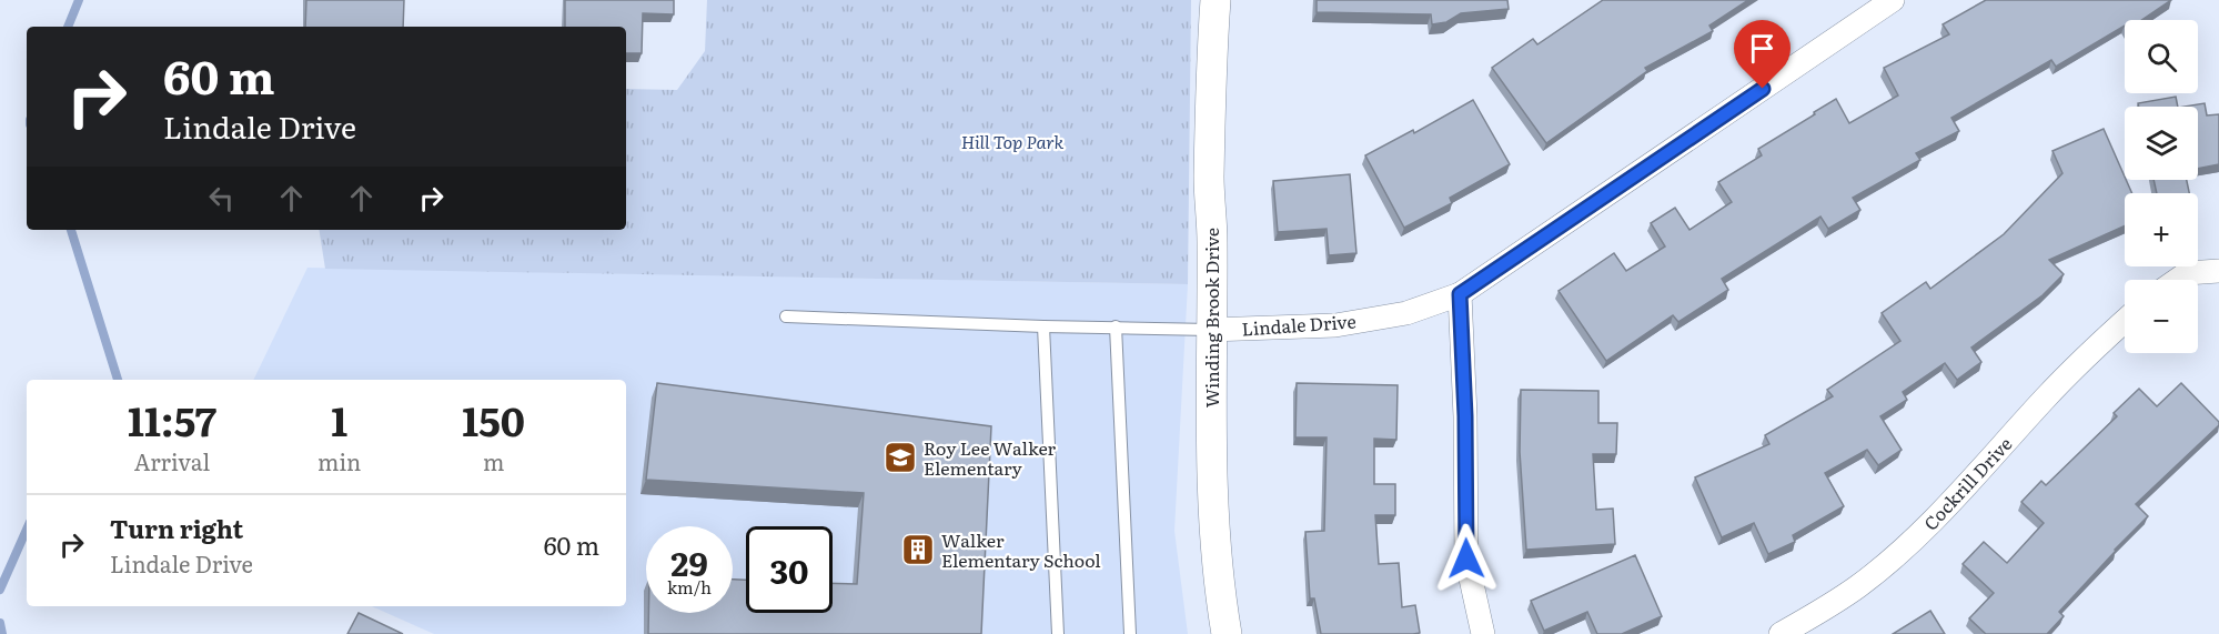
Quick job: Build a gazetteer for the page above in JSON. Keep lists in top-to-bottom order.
{
  "streets": {
    "street": ["Winding Brook Drive", "Lindale Drive", "Cockrill Drive"]
  },
  "crossings": [
    ["Winding Brook Drive", "Lindale Drive"]
  ],
  "parks": ["Hill Top Park"],
  "places": {
    "school or university": ["Roy Lee Walker Elementary"],
    "building": ["Walker Elementary School"]
  },
  "page": {
    "map_buttons": ["+", "−"],
    "turn": ["60 m", "Lindale Drive"],
    "eta": [
      "11:57",
      "Arrival",
      "1",
      "min",
      "150",
      "m"
    ],
    "list": [
      {
        "name": "Turn right",
        "note": "Lindale Drive",
        "value": "60 m"
      }
    ],
    "speed": "29 km/h",
    "limit": "30"
  }
}
